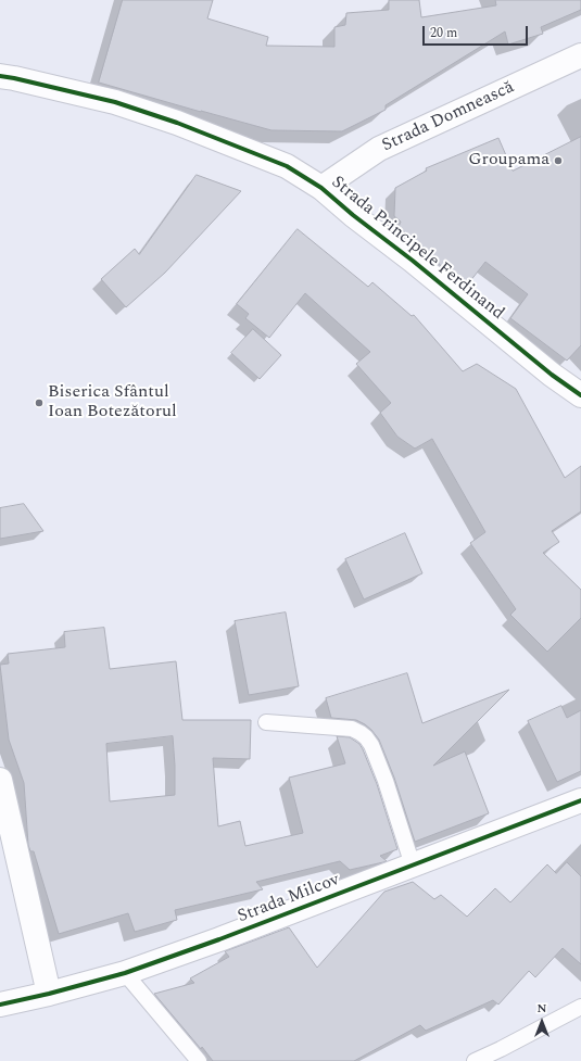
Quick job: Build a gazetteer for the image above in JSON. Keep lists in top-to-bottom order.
{
  "streets": {
    "street": ["Strada Domnească", "Strada Principele Ferdinand", "Strada Milcov"]
  },
  "crossings": [
    ["Strada Domnească", "Strada Principele Ferdinand"]
  ],
  "places": ["Groupama", "Biserica Sfântul Ioan Botezătorul"],
  "scale_bar": "20 m",
  "north": "top"
}
